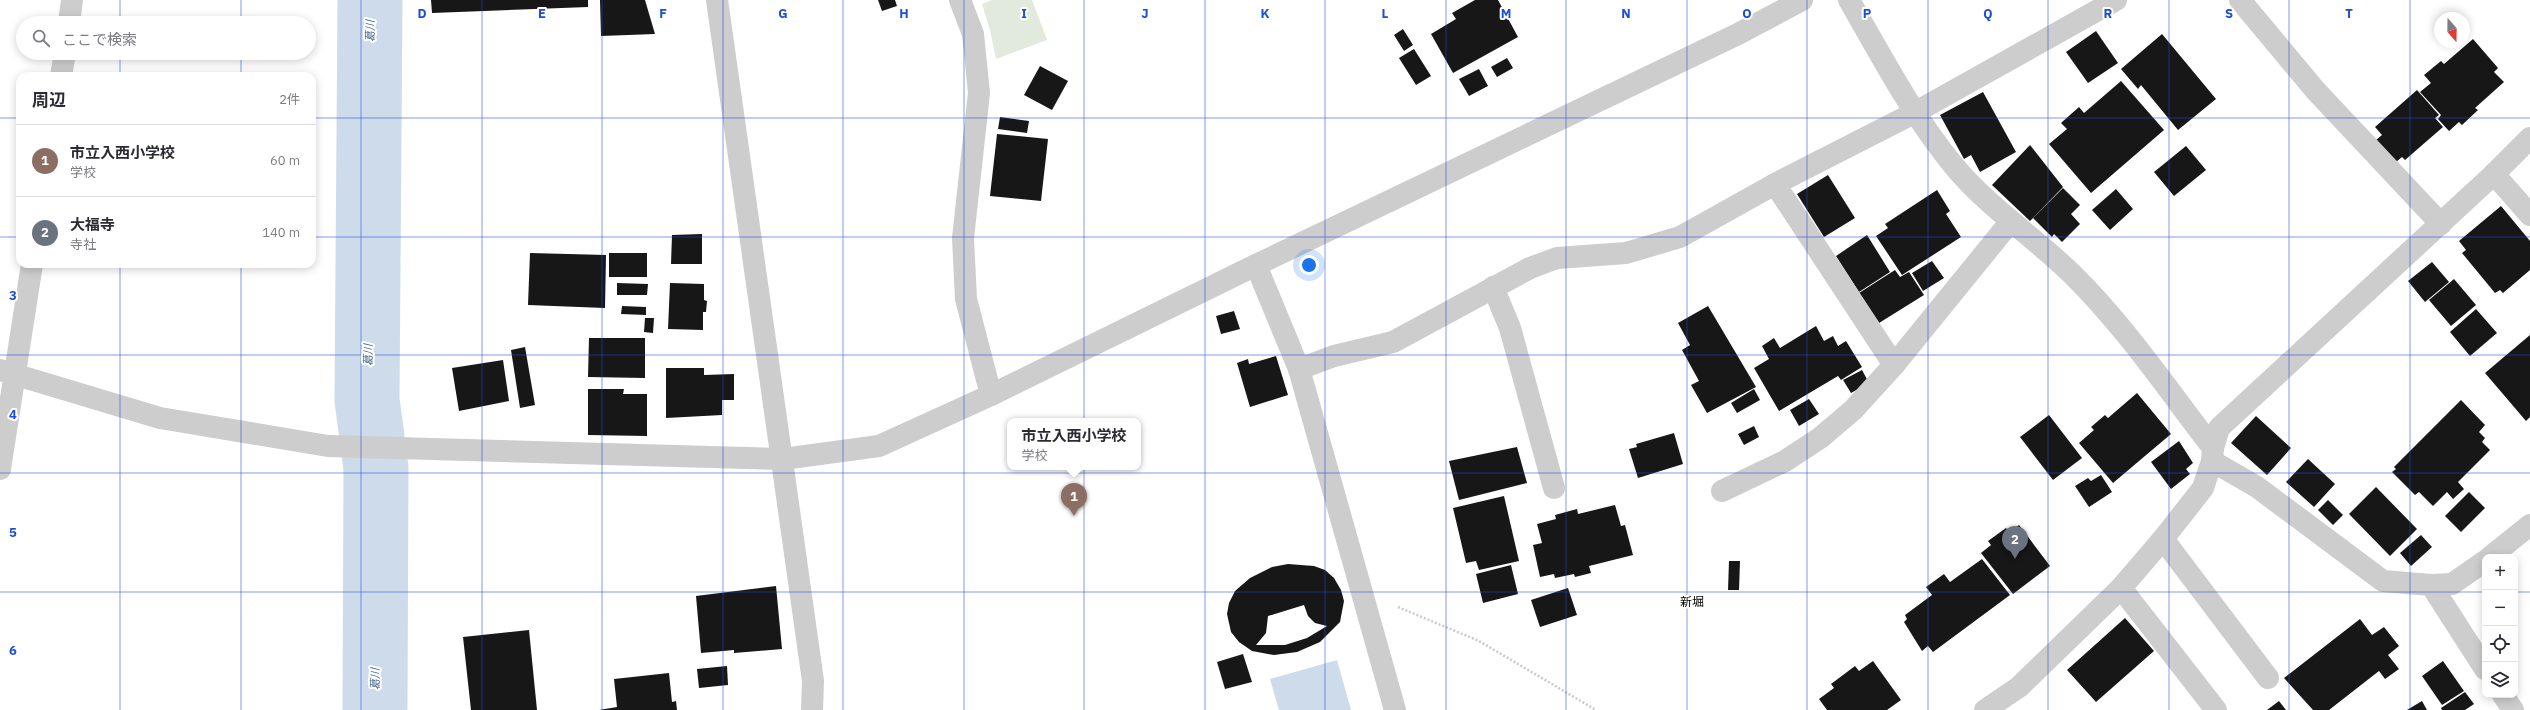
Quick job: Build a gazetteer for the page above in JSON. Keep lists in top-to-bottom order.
{
  "districts": ["新堀"],
  "water": ["葛川"],
  "north": "bottom",
  "page": {
    "search": "ここで検索",
    "heading": ["周辺", "2件"],
    "list": [
      {
        "mark": "1",
        "name": "市立入西小学校",
        "note": "学校",
        "value": "60 m"
      },
      {
        "mark": "2",
        "name": "大福寺",
        "note": "寺社",
        "value": "140 m"
      }
    ],
    "popup": ["市立入西小学校", "学校"],
    "pins": ["1", "2"],
    "map_buttons": ["+", "−"]
  },
  "grid": {
    "columns": [
      "D",
      "E",
      "F",
      "G",
      "H",
      "I",
      "J",
      "K",
      "L",
      "M",
      "N",
      "O",
      "P",
      "Q",
      "R",
      "S",
      "T"
    ],
    "rows": [
      "3",
      "4",
      "5",
      "6"
    ]
  }
}
